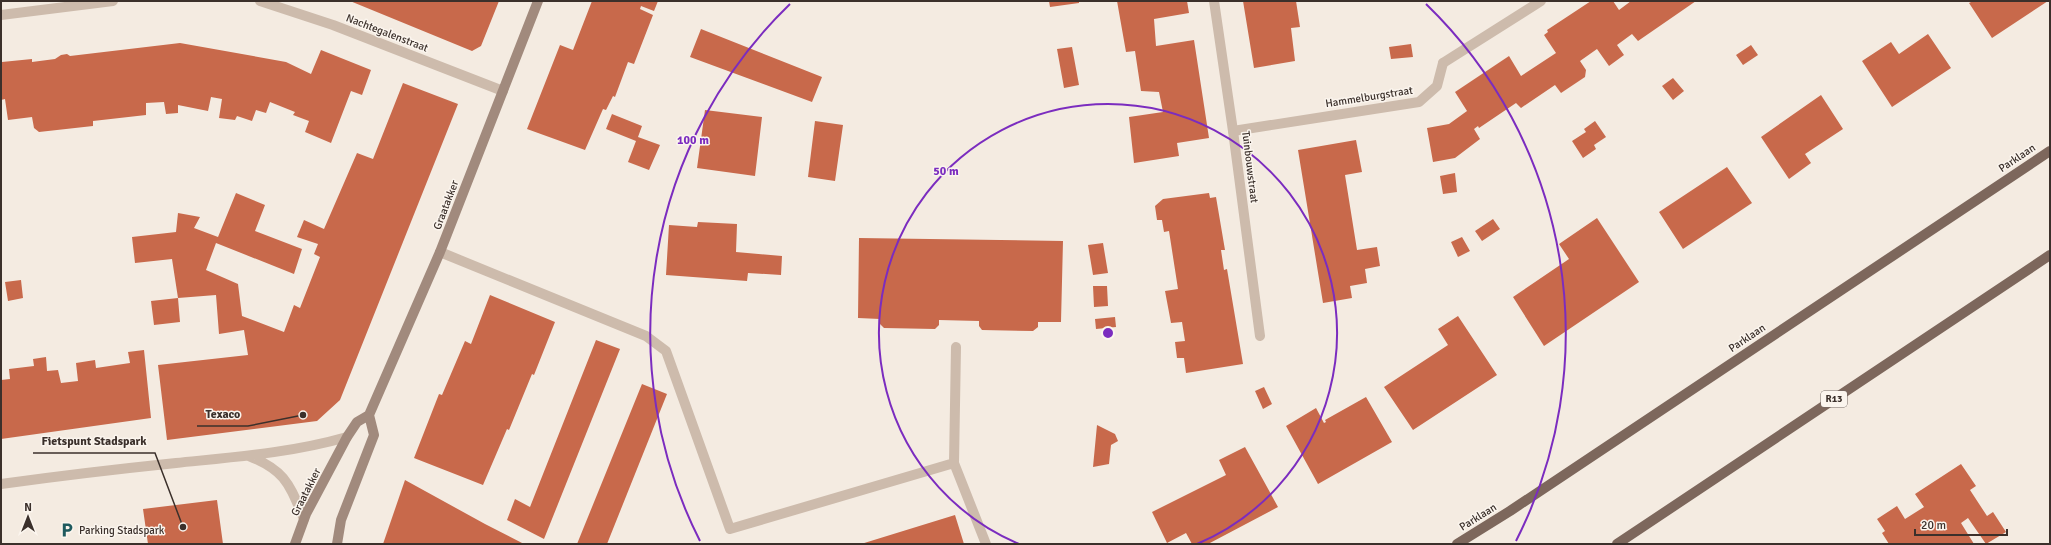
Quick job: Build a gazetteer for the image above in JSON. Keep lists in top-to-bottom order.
{
  "streets": {
    "main road": ["Parklaan", "R13"],
    "street": [
      "Nachtegalenstraat",
      "Hammelburgstraat",
      "Tuinbouwstraat",
      "Graatakker"
    ]
  },
  "crossings": [
    ["Nachtegalenstraat", "Graatakker"],
    ["Hammelburgstraat", "Tuinbouwstraat"]
  ],
  "places": {
    "other": ["Texaco", "Fietspunt Stadspark"],
    "parking": ["Parking Stadspark"]
  },
  "scale_bar": "20 m",
  "north": "top",
  "rings": ["100 m", "50 m"]
}
